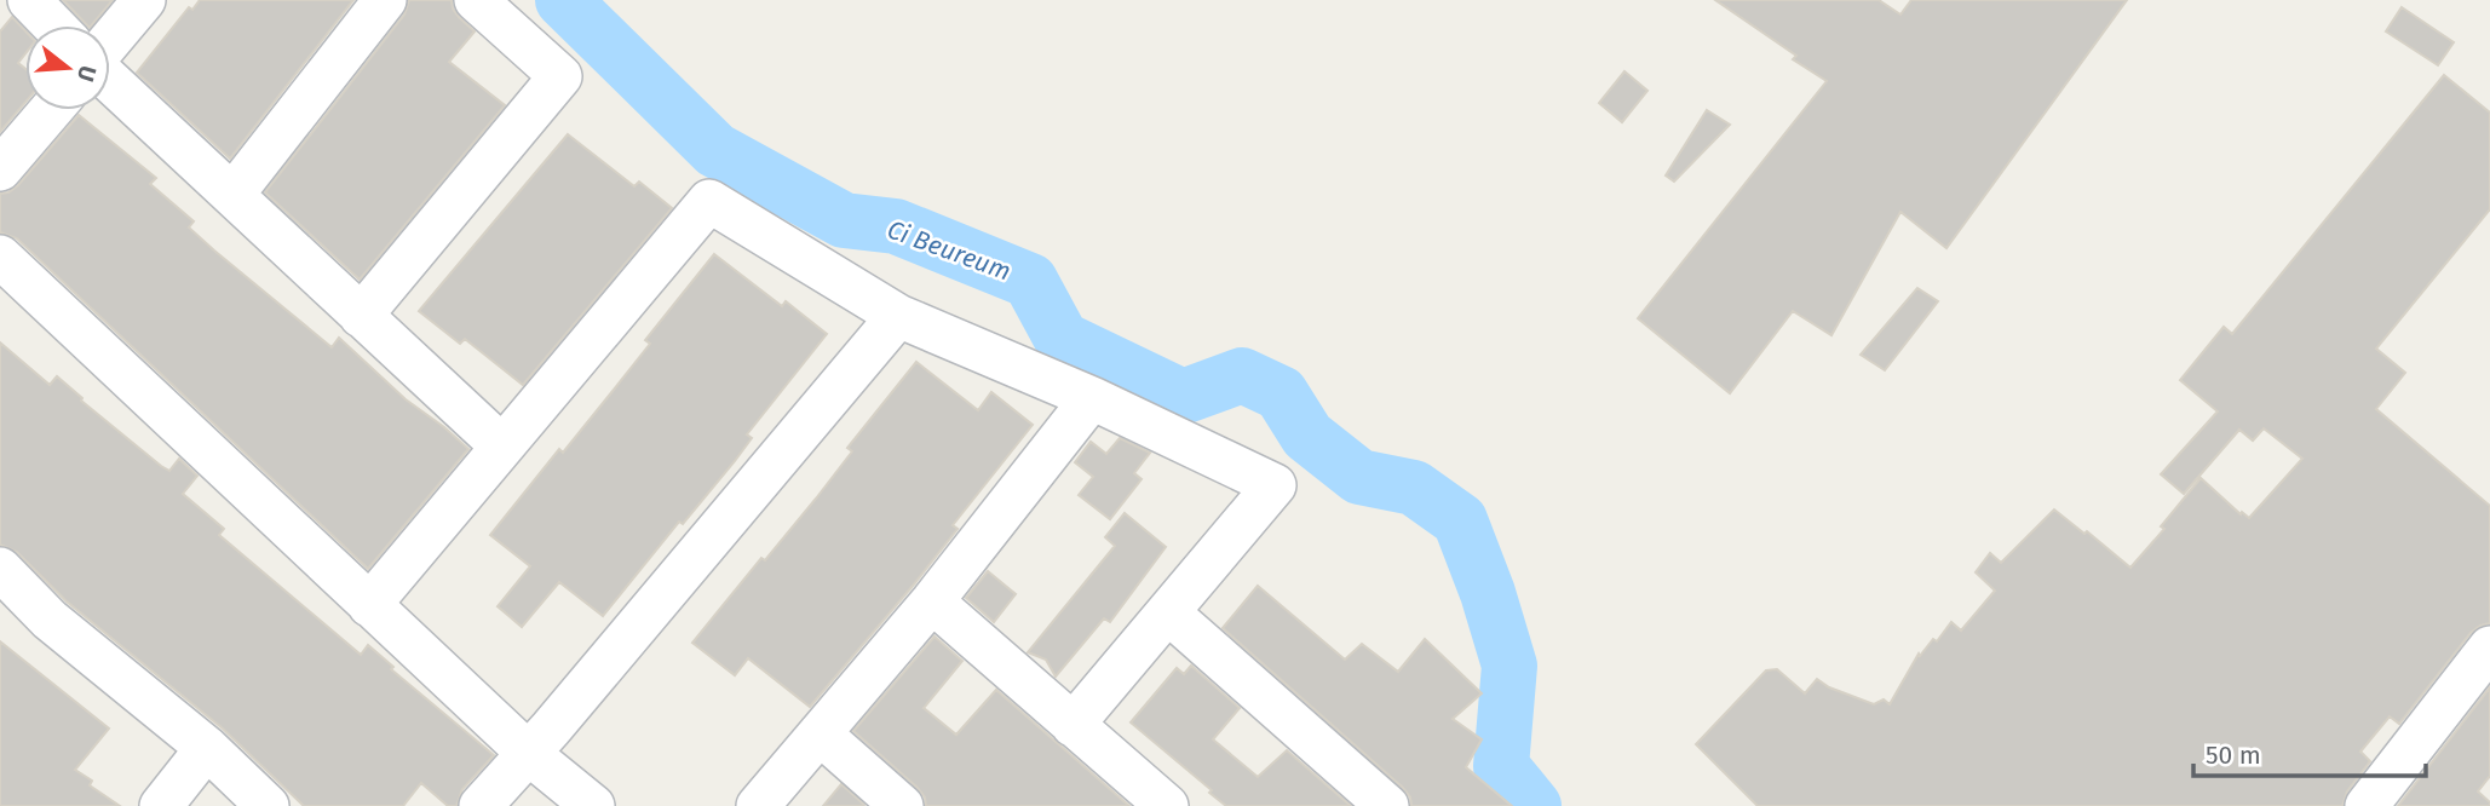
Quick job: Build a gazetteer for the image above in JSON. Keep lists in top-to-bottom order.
{
  "water": ["Ci Beureum"],
  "scale_bar": "50 m",
  "north": "right"
}
